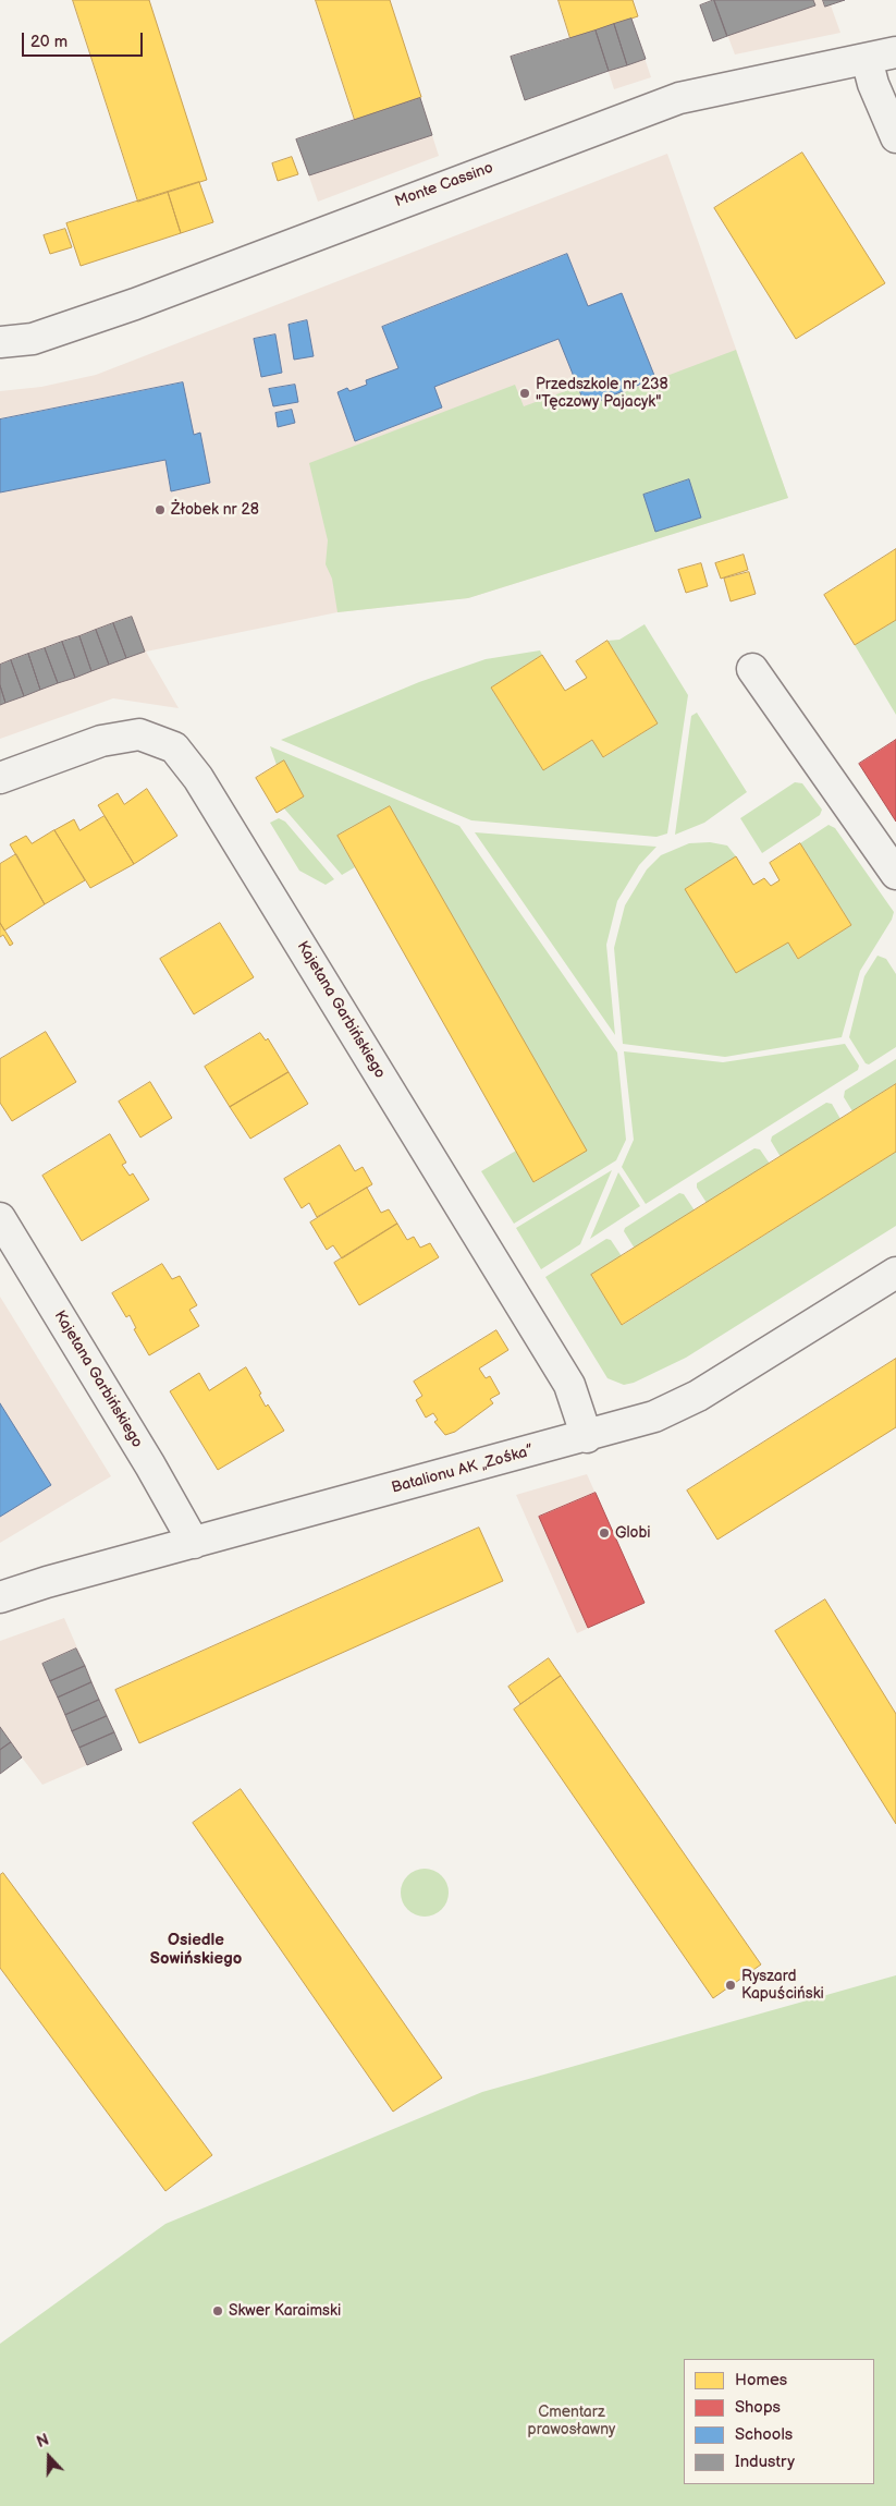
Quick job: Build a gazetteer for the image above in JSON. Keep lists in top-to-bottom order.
{
  "streets": {
    "street": ["Monte Cassino", "Kajetana Garbińskiego", "Batalionu AK „Zośka”"]
  },
  "crossings": [
    ["Kajetana Garbińskiego", "Batalionu AK „Zośka”"]
  ],
  "districts": ["Osiedle Sowińskiego"],
  "parks": ["Cmentarz prawosławny"],
  "places": [
    "Przedszkole nr 238 \"Tęczowy Pajacyk\"",
    "Żłobek nr 28",
    "Globi",
    "Ryszard Kapuściński",
    "Skwer Karaimski"
  ],
  "legend": [
    "Homes",
    "Shops",
    "Schools",
    "Industry"
  ],
  "scale_bar": "20 m",
  "north": "top"
}
